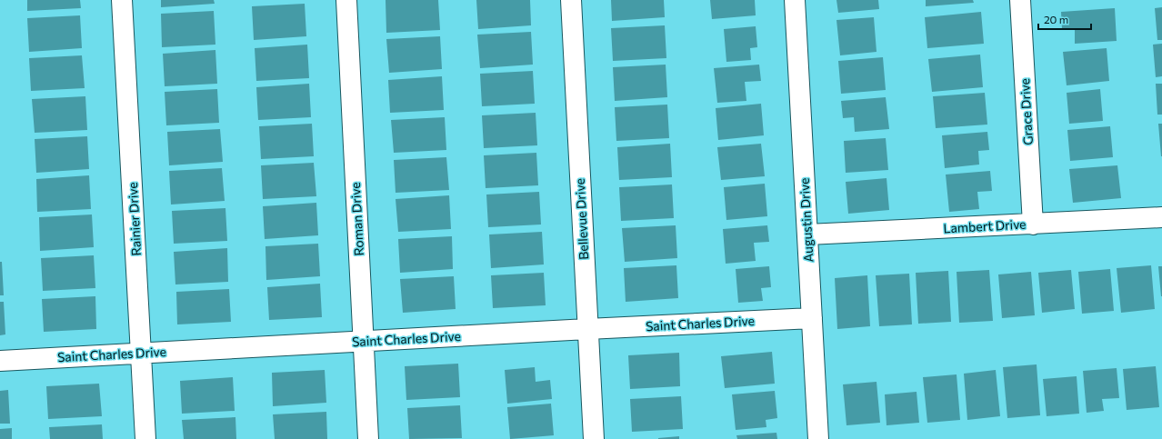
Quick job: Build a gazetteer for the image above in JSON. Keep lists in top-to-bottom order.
{
  "streets": {
    "street": [
      "Grace Drive",
      "Rainier Drive",
      "Roman Drive",
      "Bellevue Drive",
      "Augustin Drive",
      "Lambert Drive",
      "Saint Charles Drive"
    ]
  },
  "crossings": [
    ["Grace Drive", "Lambert Drive"],
    ["Rainier Drive", "Saint Charles Drive"],
    ["Roman Drive", "Saint Charles Drive"],
    ["Bellevue Drive", "Saint Charles Drive"],
    ["Augustin Drive", "Lambert Drive"],
    ["Augustin Drive", "Saint Charles Drive"]
  ],
  "scale_bar": "20 m"
}
